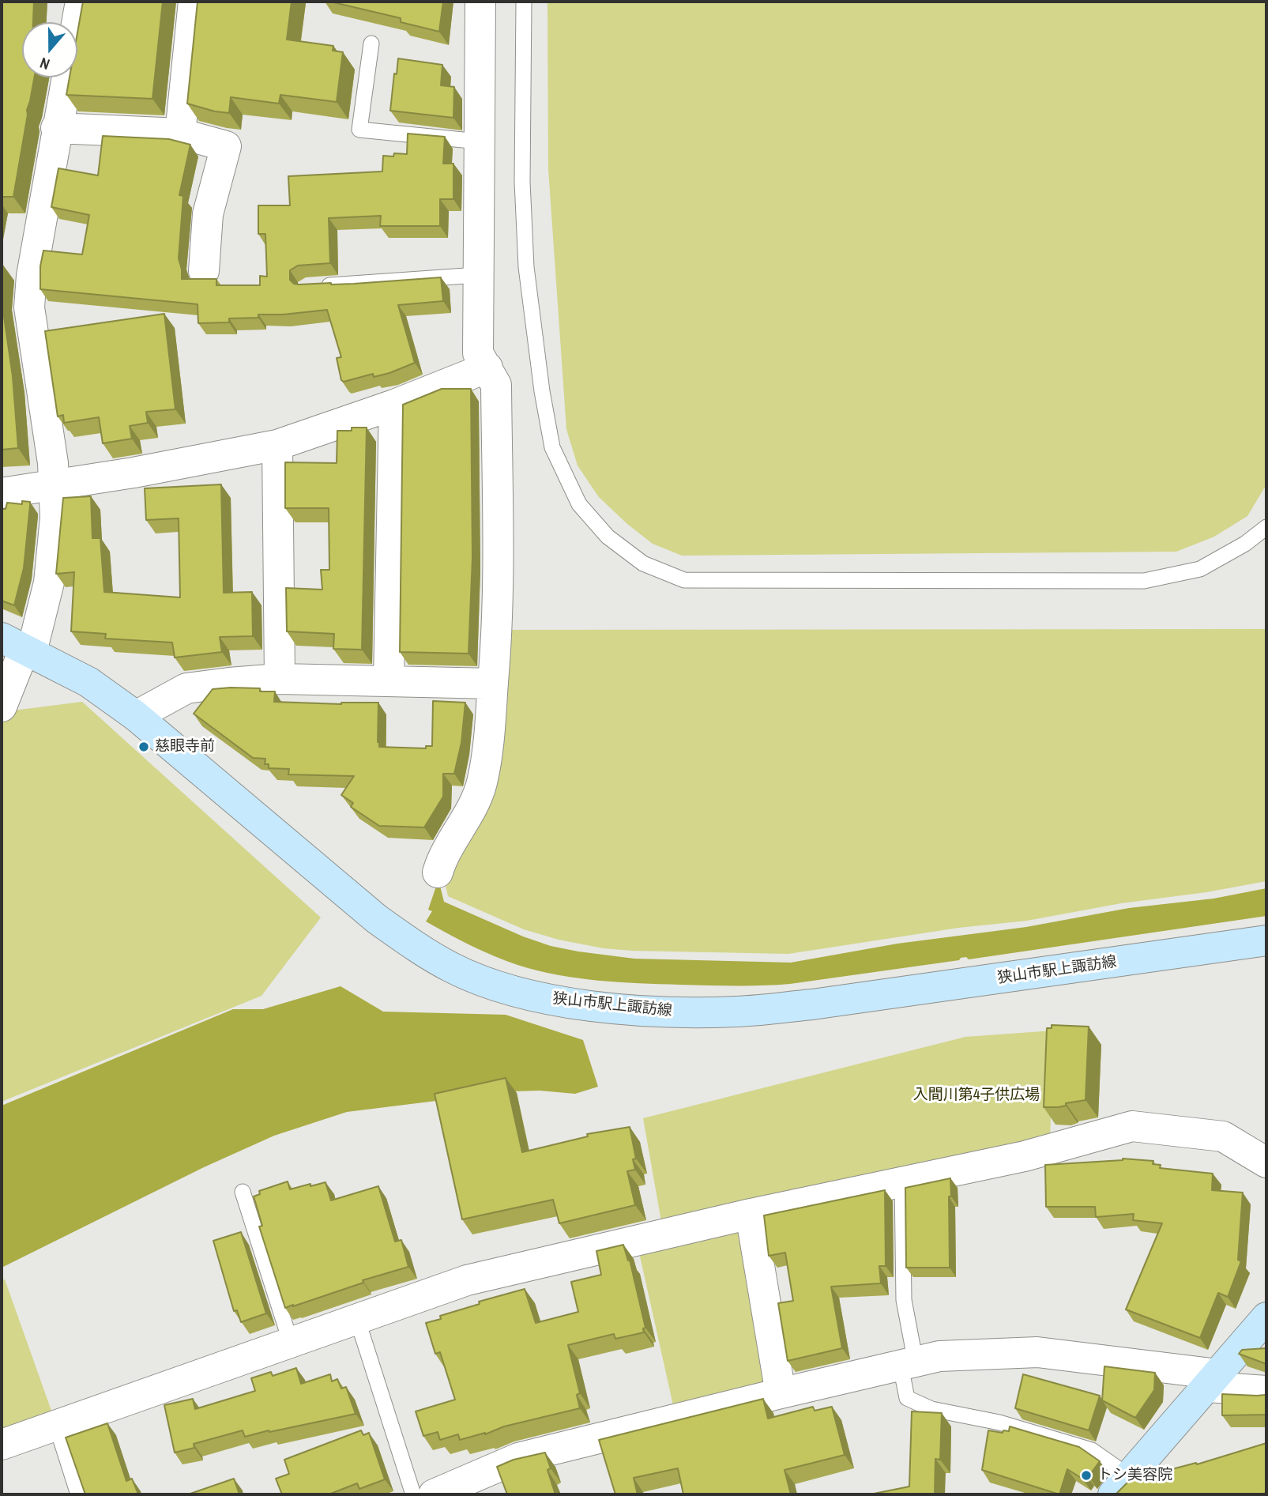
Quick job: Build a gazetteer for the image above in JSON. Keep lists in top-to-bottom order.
{
  "streets": {
    "street": ["狭山市駅上諏訪線"]
  },
  "parks": ["入間川第4子供広場"],
  "places": ["慈眼寺前", "トシ美容院"],
  "north": "bottom"
}
